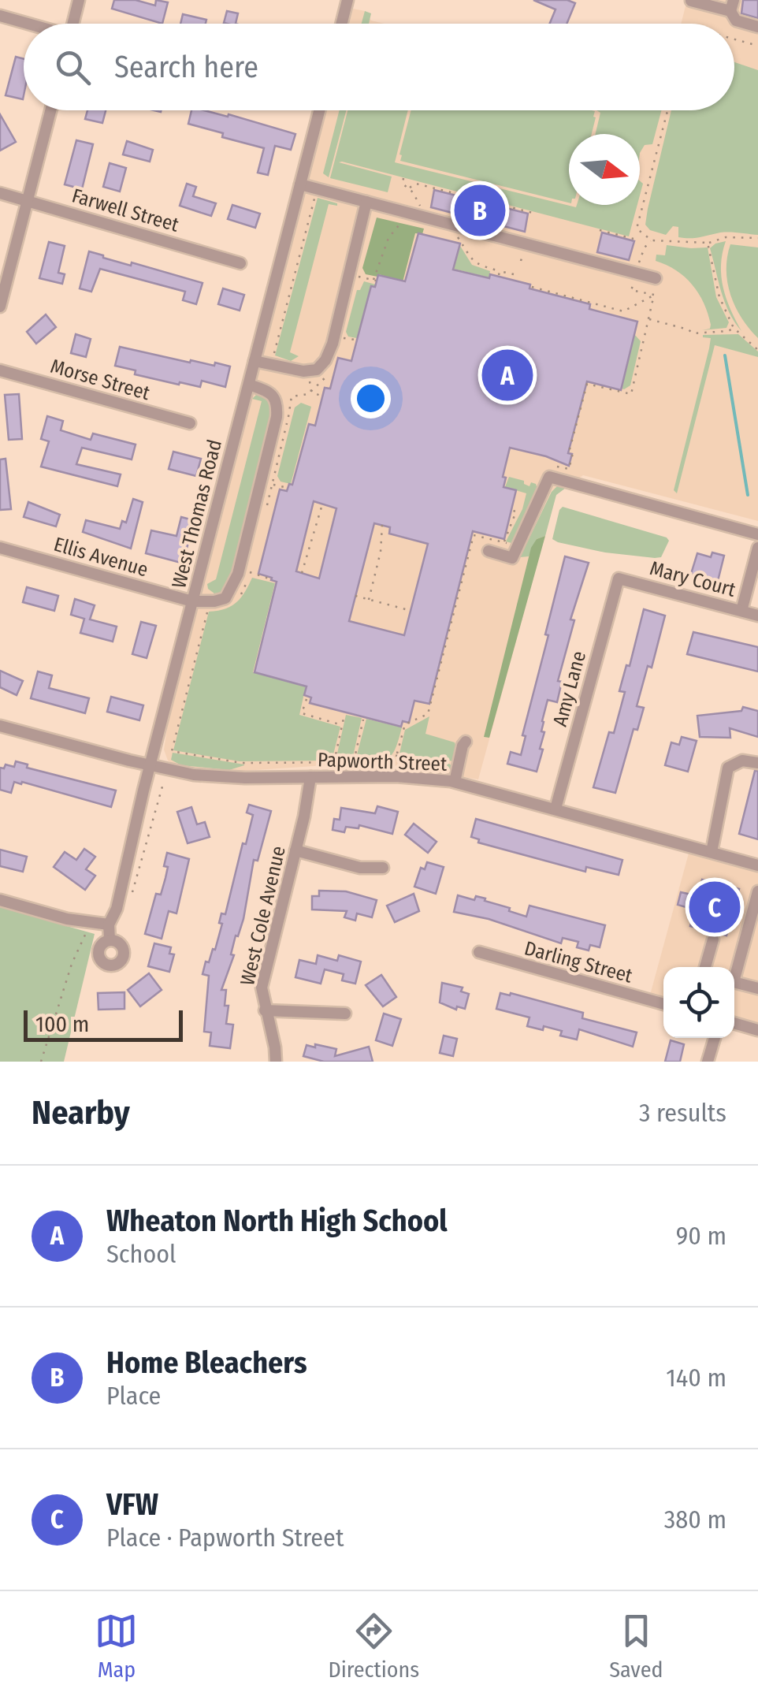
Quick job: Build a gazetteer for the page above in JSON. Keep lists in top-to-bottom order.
{
  "streets": {
    "street": [
      "Farwell Street",
      "Morse Street",
      "West Thomas Road",
      "Ellis Avenue",
      "Mary Court",
      "Amy Lane",
      "Papworth Street",
      "West Cole Avenue",
      "Darling Street"
    ]
  },
  "crossings": [
    ["West Thomas Road", "Ellis Avenue"],
    ["West Thomas Road", "Papworth Street"],
    ["Mary Court", "Amy Lane"],
    ["Amy Lane", "Papworth Street"],
    ["Papworth Street", "West Cole Avenue"]
  ],
  "scale_bar": "100 m",
  "north": "right",
  "page": {
    "search": "Search here",
    "pins": ["B", "A", "C"],
    "scale": "100 m",
    "heading": ["Nearby", "3 results"],
    "list": [
      {
        "mark": "A",
        "name": "Wheaton North High School",
        "note": "School",
        "value": "90 m"
      },
      {
        "mark": "B",
        "name": "Home Bleachers",
        "note": "Place",
        "value": "140 m"
      },
      {
        "mark": "C",
        "name": "VFW",
        "note": "Place · Papworth Street",
        "value": "380 m"
      }
    ],
    "nav": ["Map", "Directions", "Saved"]
  }
}
